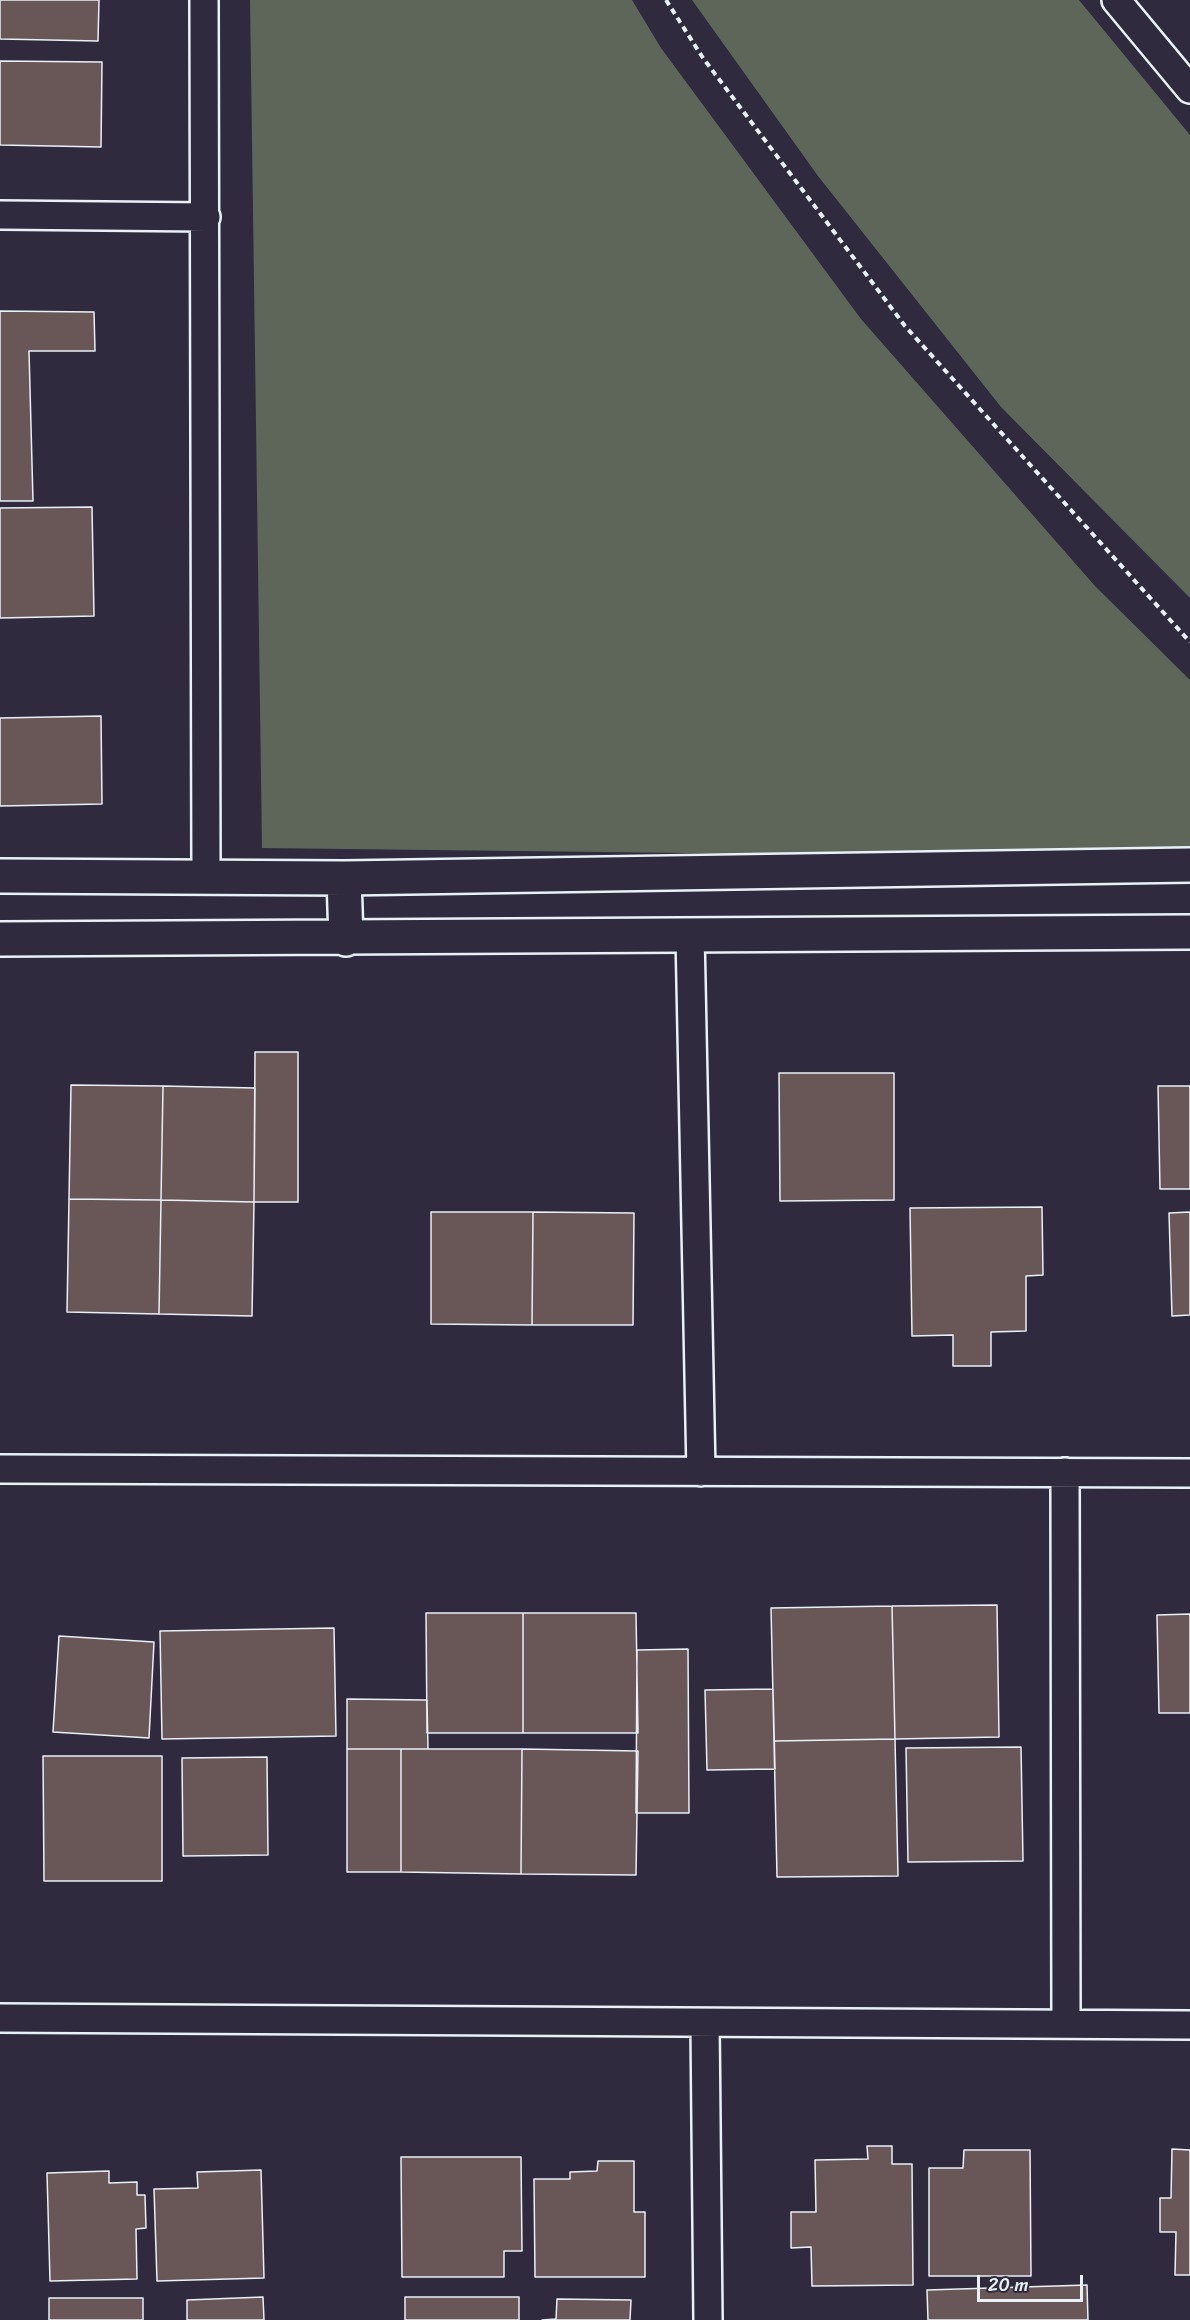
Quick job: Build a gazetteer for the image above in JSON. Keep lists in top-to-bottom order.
{
  "scale_bar": "20 m"
}
